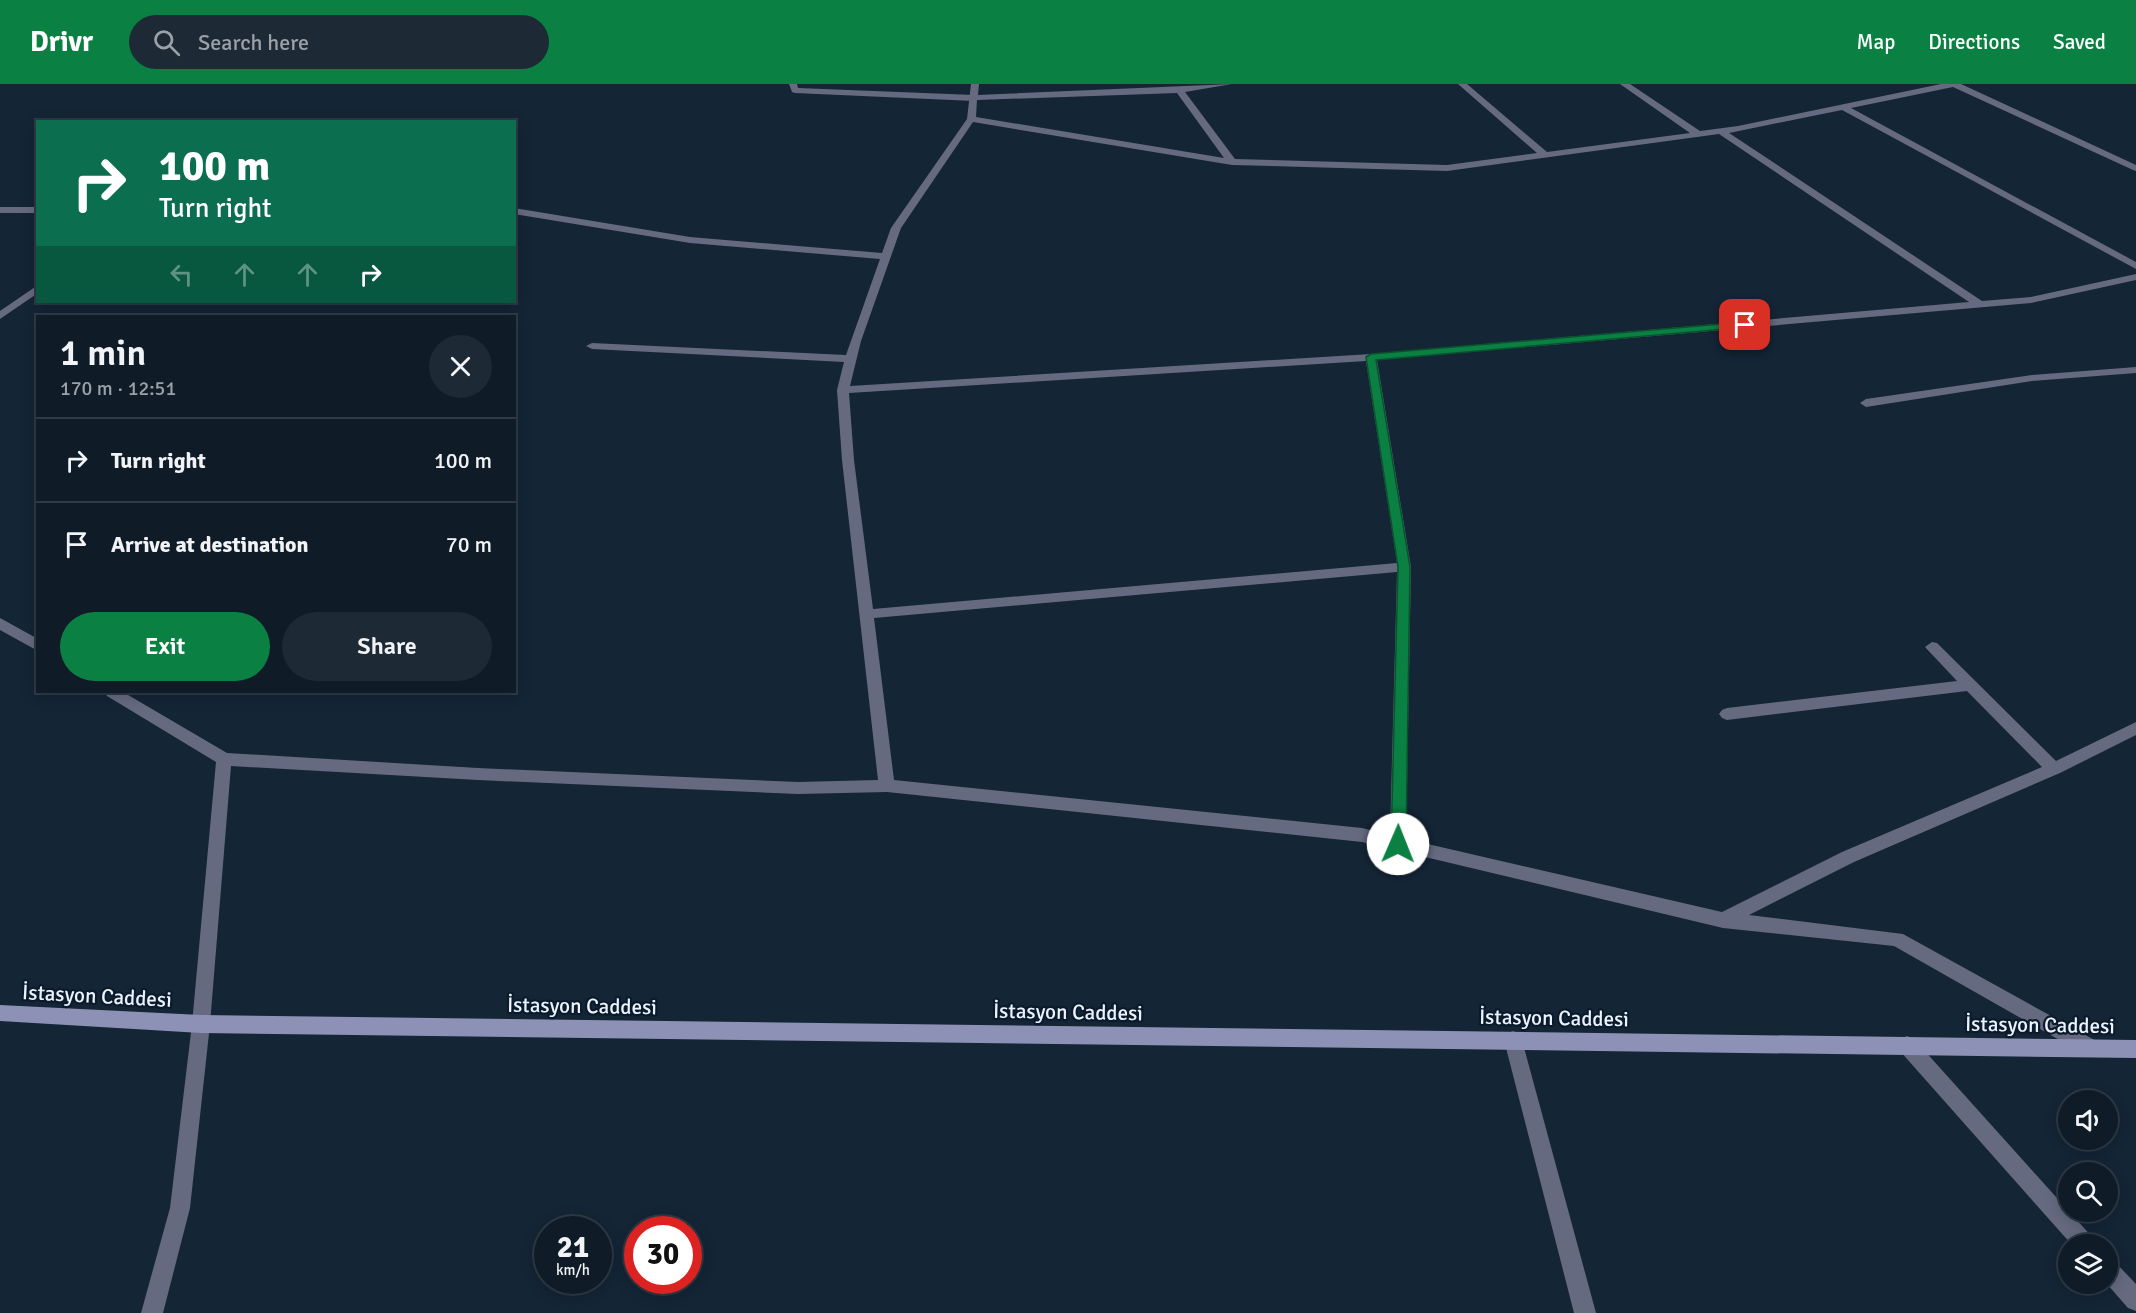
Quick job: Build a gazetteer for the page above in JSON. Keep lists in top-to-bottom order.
{
  "streets": {
    "main road": ["İstasyon Caddesi"]
  },
  "page": {
    "header": "Drivr",
    "search": "Search here",
    "nav": ["Map", "Directions", "Saved"],
    "turn": ["100 m", "Turn right"],
    "heading": ["1 min", "170 m · 12:51"],
    "list": [
      {
        "name": "Turn right",
        "value": "100 m"
      },
      {
        "name": "Arrive at destination",
        "value": "70 m"
      }
    ],
    "buttons": ["Exit", "Share"],
    "speed": "21 km/h",
    "limit": "30"
  }
}
